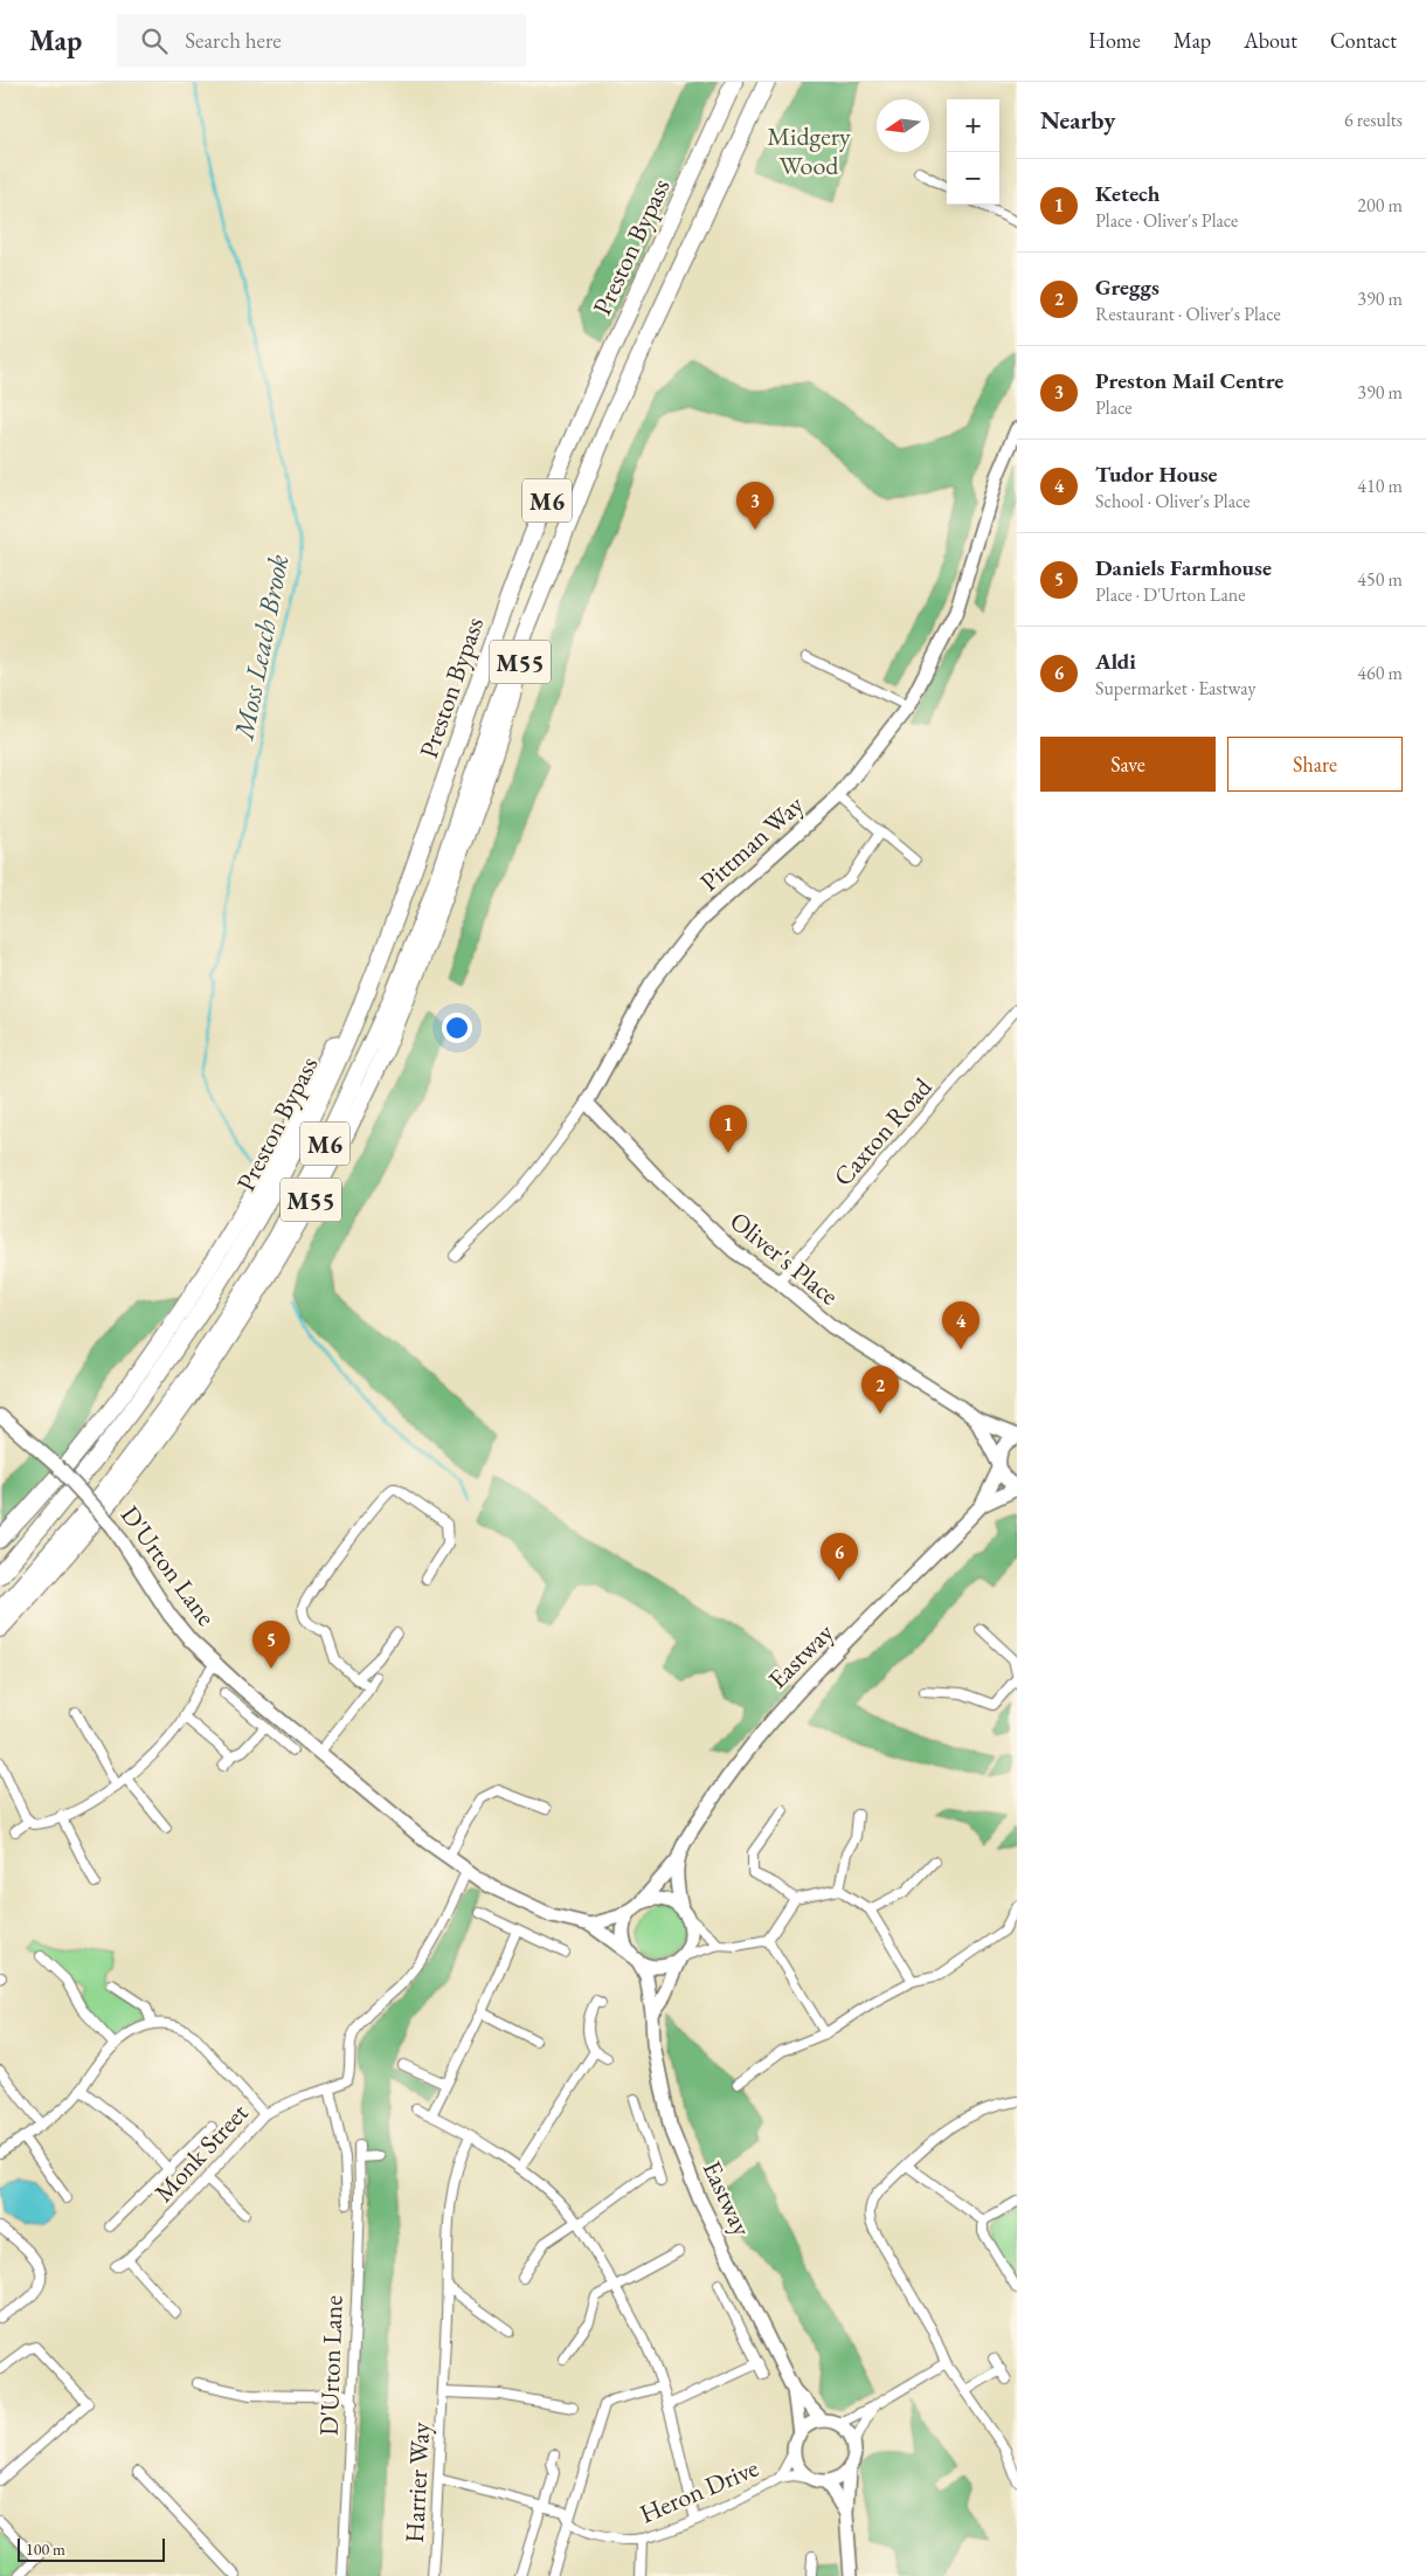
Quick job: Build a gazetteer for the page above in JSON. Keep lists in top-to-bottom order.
{
  "streets": {
    "highway": ["Preston Bypass", "M6", "M55"],
    "street": [
      "Pittman Way",
      "Caxton Road",
      "Oliver's Place",
      "D'Urton Lane",
      "Eastway",
      "Monk Street",
      "Harrier Way",
      "Heron Drive"
    ]
  },
  "crossings": [
    ["Preston Bypass", "M6"],
    ["Preston Bypass", "M55"],
    ["M6", "M55"],
    ["Pittman Way", "Oliver's Place"],
    ["Caxton Road", "Oliver's Place"],
    ["Oliver's Place", "Eastway"],
    ["D'Urton Lane", "Eastway"],
    ["D'Urton Lane", "Monk Street"],
    ["Eastway", "Heron Drive"]
  ],
  "water": ["Moss Leach Brook"],
  "parks": ["Midgery Wood"],
  "scale_bar": "100 m",
  "north": "left",
  "page": {
    "header": "Map",
    "search": "Search here",
    "nav": [
      "Home",
      "Map",
      "About",
      "Contact"
    ],
    "heading": ["Nearby", "6 results"],
    "map_buttons": ["+", "−"],
    "list": [
      {
        "mark": "1",
        "name": "Ketech",
        "note": "Place · Oliver's Place",
        "value": "200 m"
      },
      {
        "mark": "2",
        "name": "Greggs",
        "note": "Restaurant · Oliver's Place",
        "value": "390 m"
      },
      {
        "mark": "3",
        "name": "Preston Mail Centre",
        "note": "Place",
        "value": "390 m"
      },
      {
        "mark": "4",
        "name": "Tudor House",
        "note": "School · Oliver's Place",
        "value": "410 m"
      },
      {
        "mark": "5",
        "name": "Daniels Farmhouse",
        "note": "Place · D'Urton Lane",
        "value": "450 m"
      },
      {
        "mark": "6",
        "name": "Aldi",
        "note": "Supermarket · Eastway",
        "value": "460 m"
      }
    ],
    "pins": [
      "3",
      "1",
      "4",
      "2",
      "6",
      "5"
    ],
    "buttons": ["Save", "Share"],
    "scale": "100 m"
  }
}
